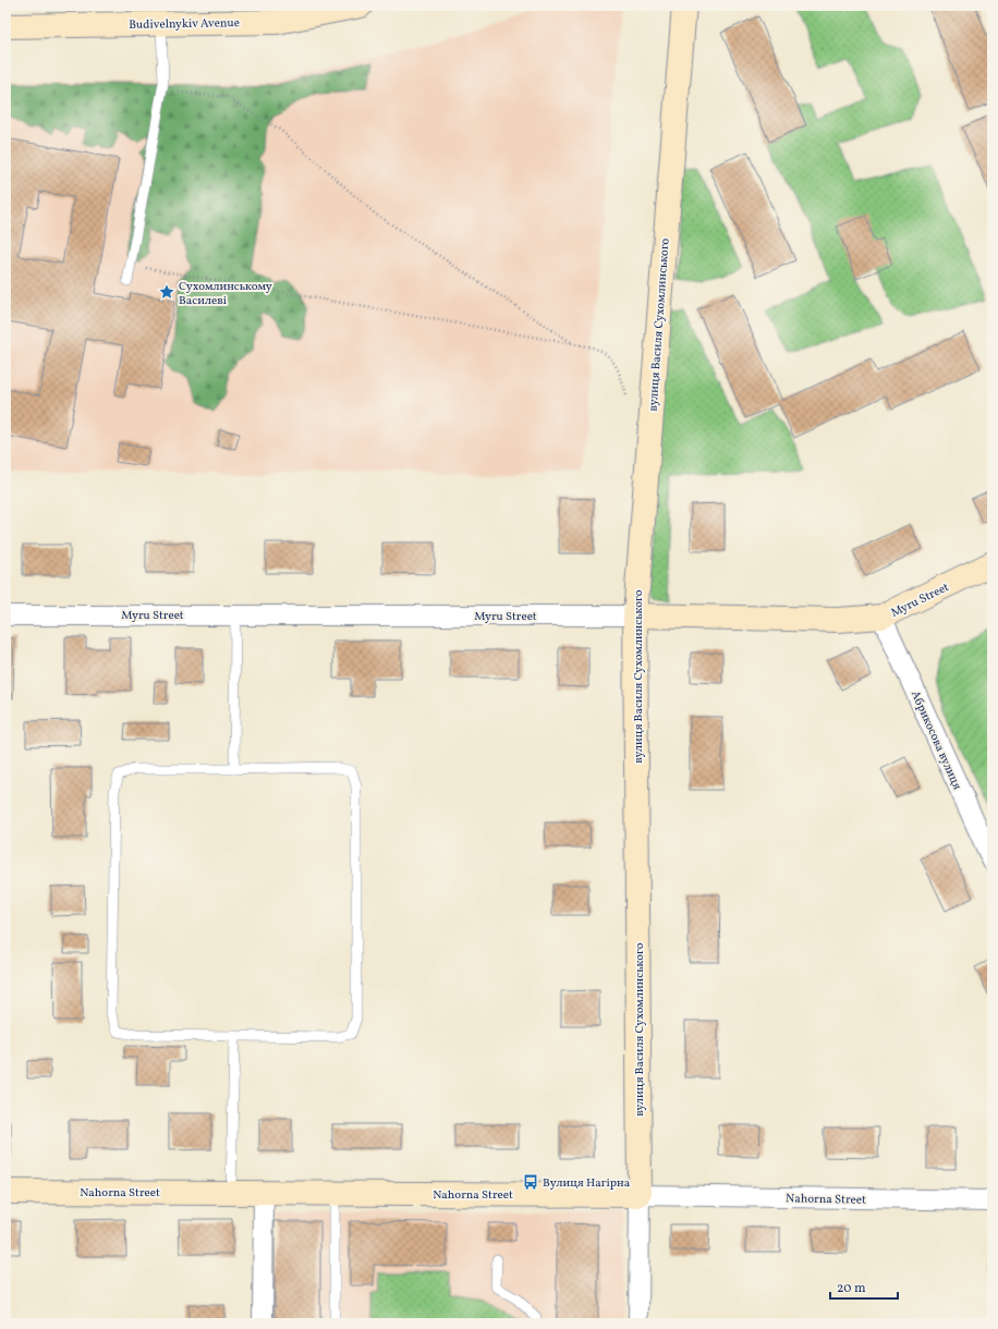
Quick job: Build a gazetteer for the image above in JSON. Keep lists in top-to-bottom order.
{
  "streets": {
    "street": [
      "Budivelnykiv Avenue",
      "вулиця Василя Сухомлинського",
      "Myru Street",
      "Абрикосова вулиця",
      "Nahorna Street"
    ]
  },
  "crossings": [
    ["вулиця Василя Сухомлинського", "Myru Street"],
    ["вулиця Василя Сухомлинського", "Nahorna Street"],
    ["Myru Street", "Абрикосова вулиця"]
  ],
  "places": {
    "place": ["Сухомлинському Василеві"],
    "bus stop": ["Вулиця Нагірна"]
  },
  "scale_bar": "20 m"
}
